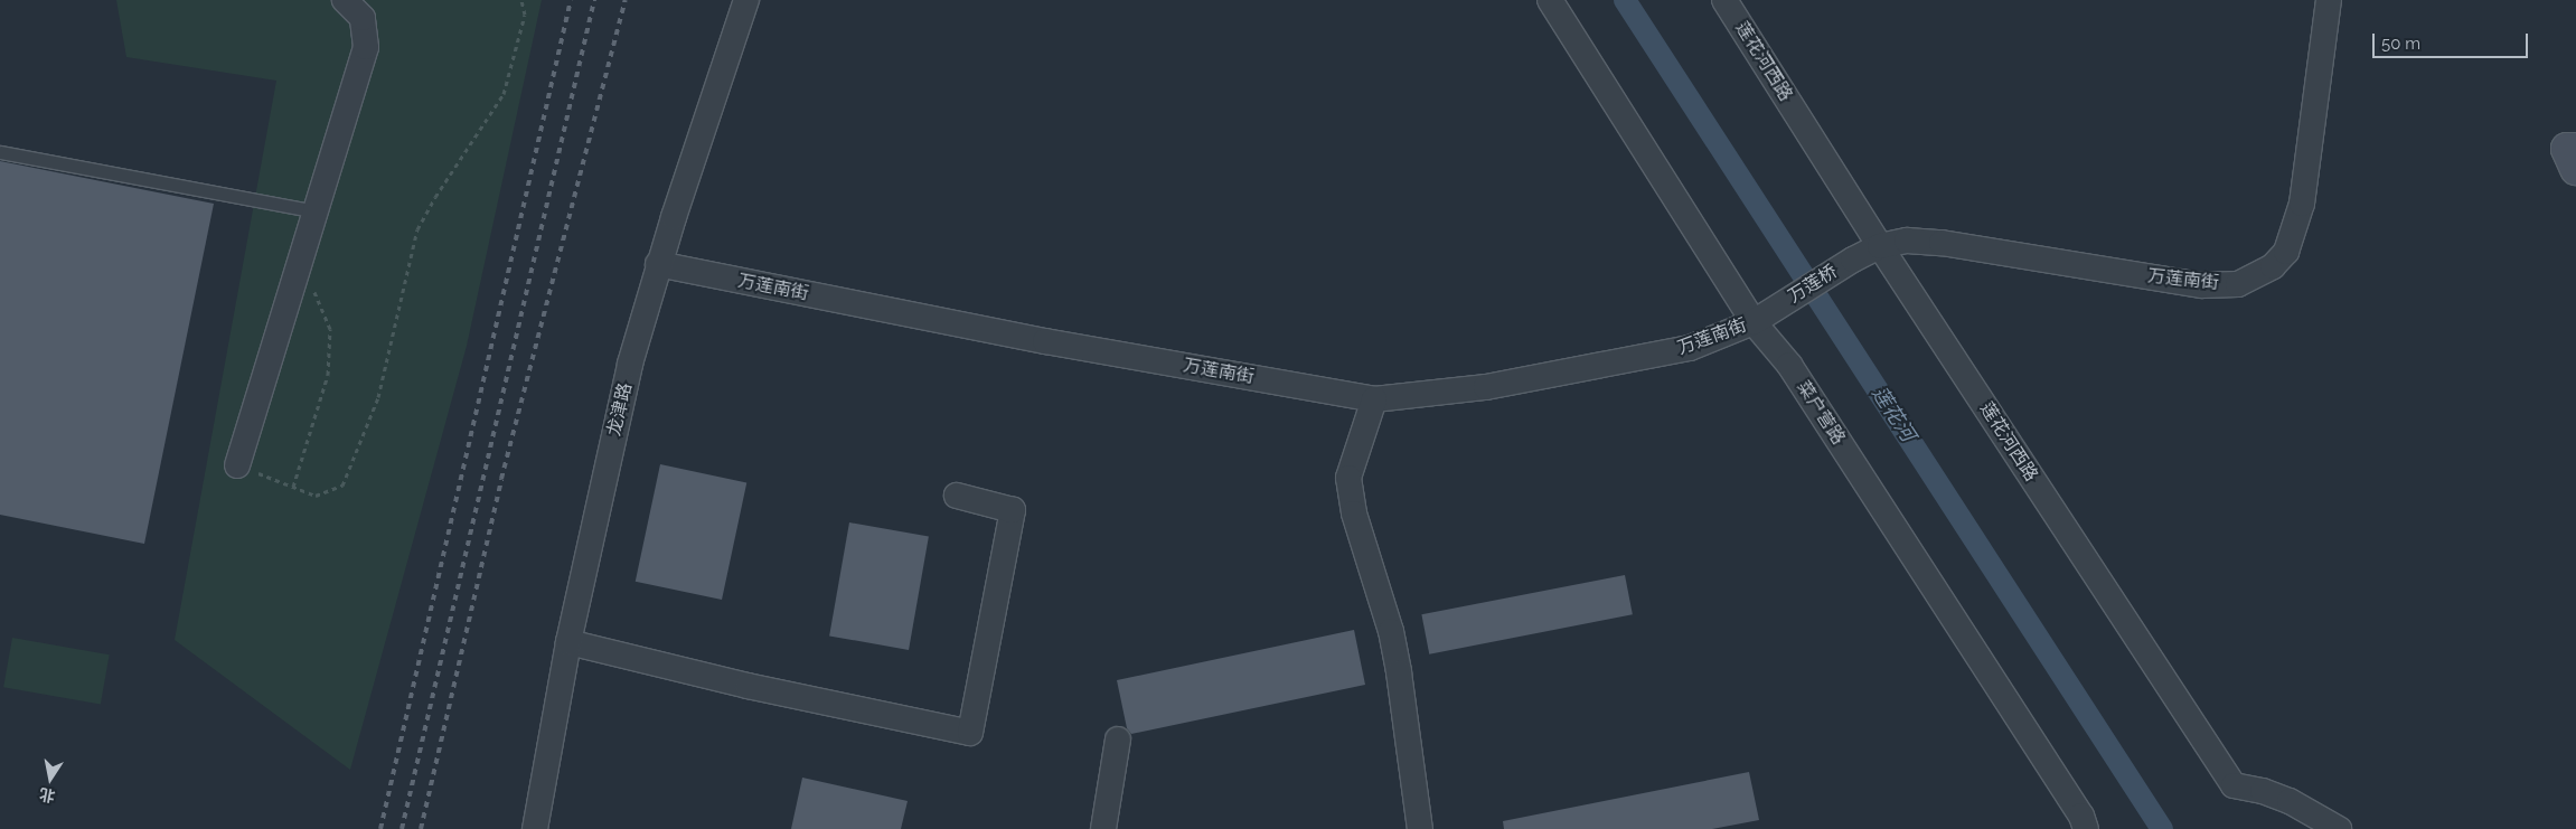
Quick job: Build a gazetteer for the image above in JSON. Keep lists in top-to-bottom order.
{
  "streets": {
    "street": [
      "莲花河西路",
      "万莲南街",
      "万莲桥",
      "龙津路",
      "菜户营路"
    ]
  },
  "crossings": [
    ["莲花河西路", "万莲南街"],
    ["万莲南街", "万莲桥"],
    ["万莲南街", "龙津路"],
    ["万莲南街", "菜户营路"],
    ["万莲桥", "菜户营路"]
  ],
  "water": ["莲花河"],
  "scale_bar": "50 m",
  "north": "bottom"
}
